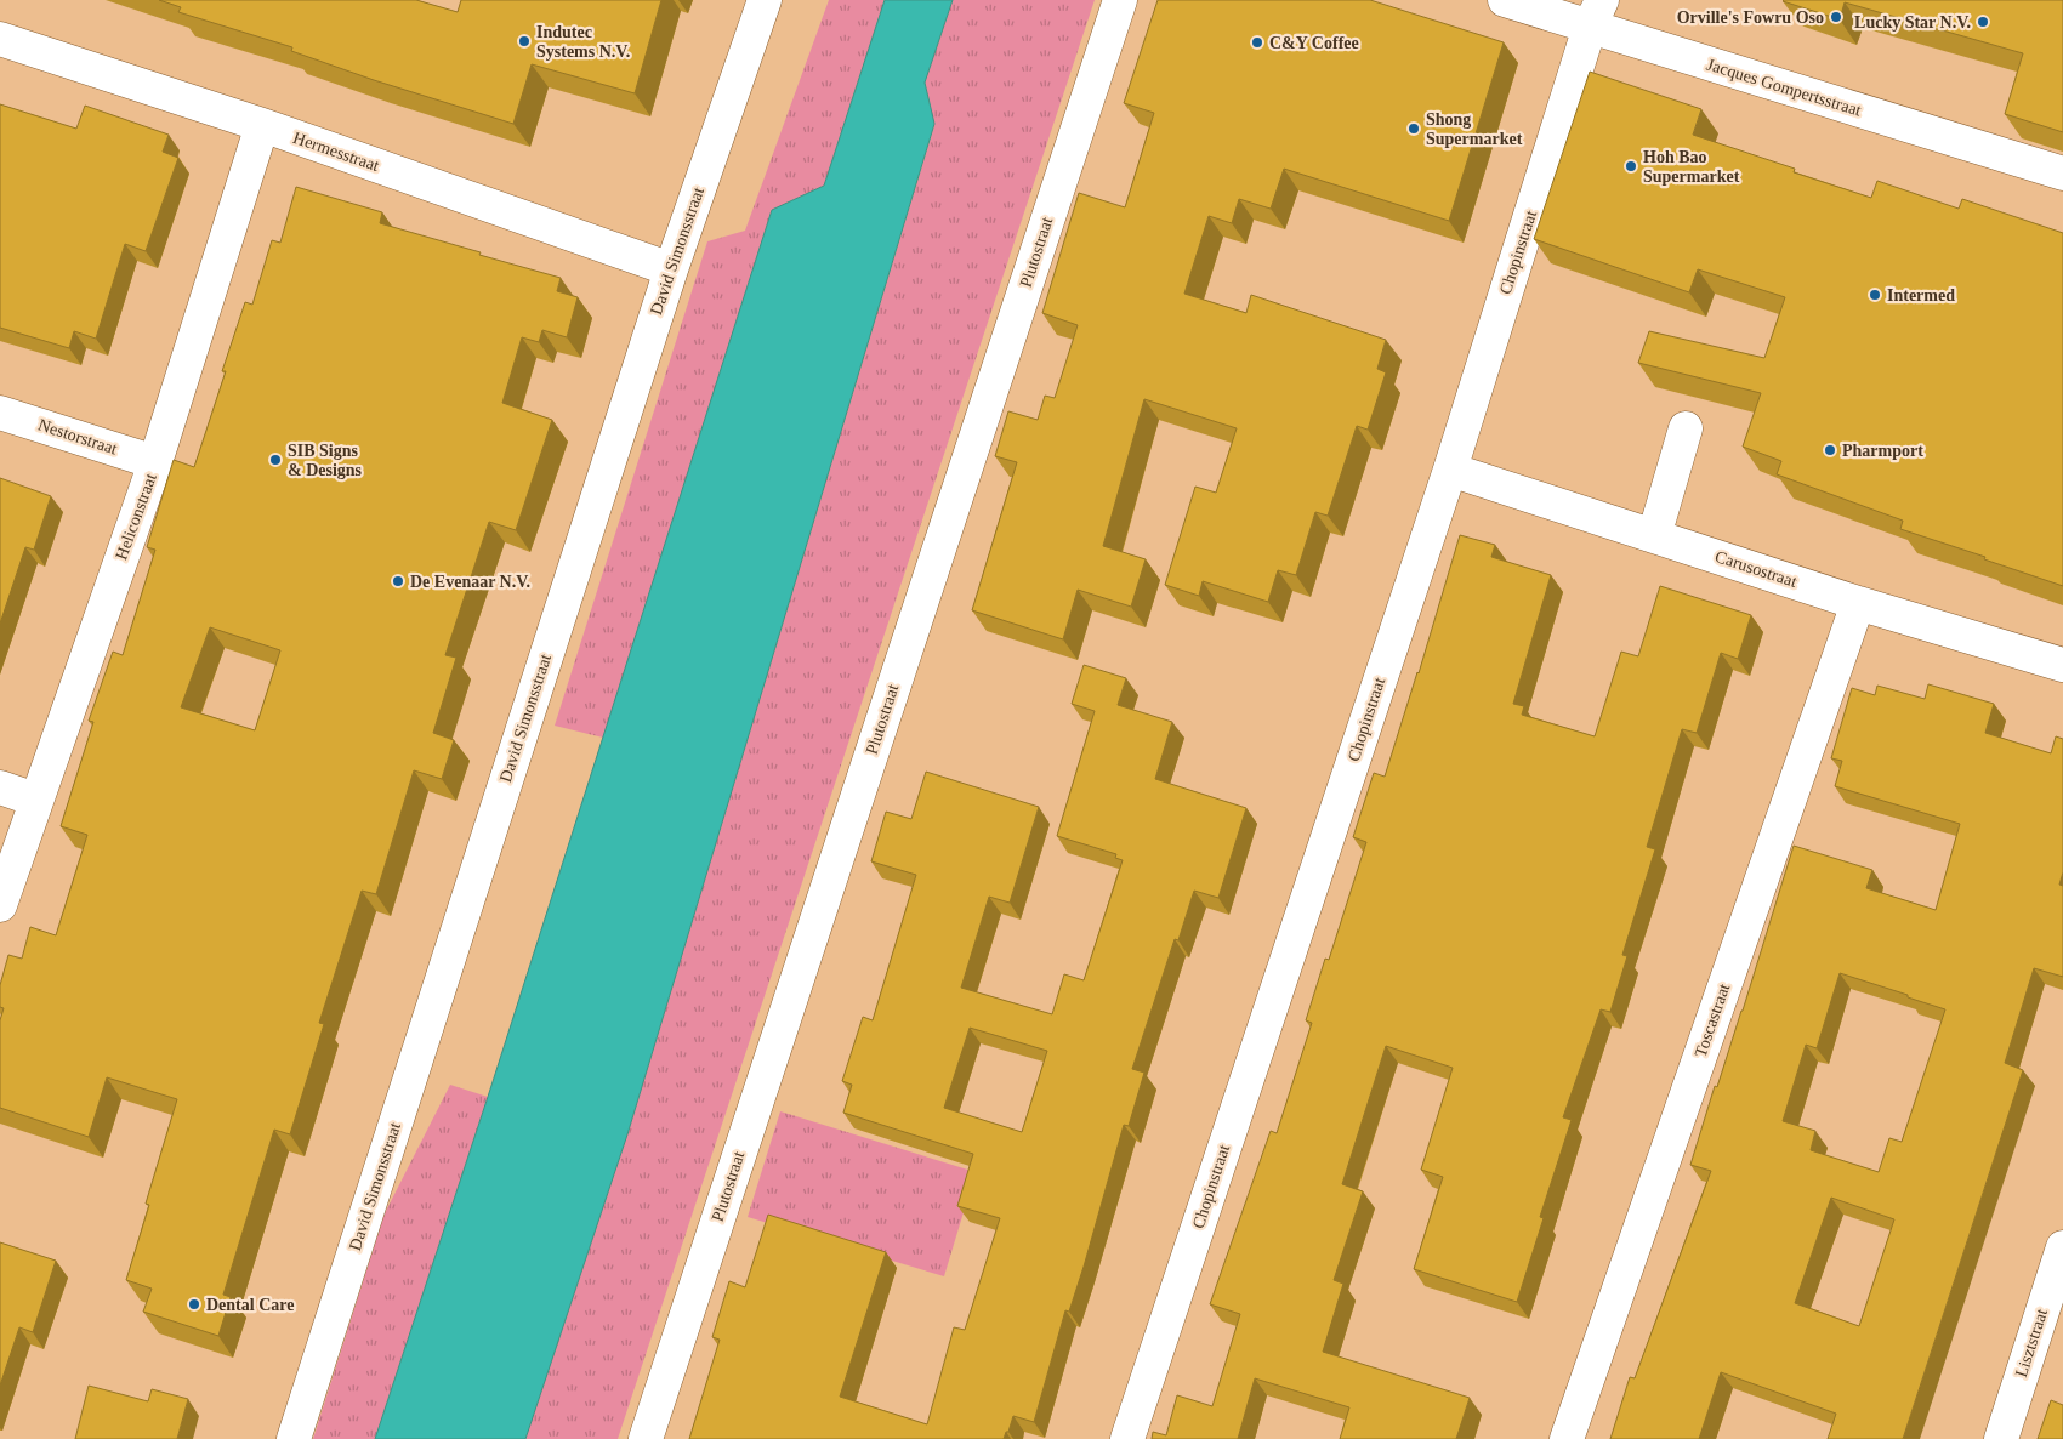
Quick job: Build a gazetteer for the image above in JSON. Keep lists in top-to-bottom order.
{
  "streets": {
    "street": [
      "Jacques Gompertsstraat",
      "Hermesstraat",
      "David Simonsstraat",
      "Plutostraat",
      "Chopinstraat",
      "Nestorstraat",
      "Heliconstraat",
      "Carusostraat",
      "Toscastraat",
      "Lisztstraat"
    ]
  },
  "crossings": [
    ["Jacques Gompertsstraat", "Chopinstraat"],
    ["Hermesstraat", "David Simonsstraat"],
    ["Hermesstraat", "Heliconstraat"],
    ["Chopinstraat", "Carusostraat"],
    ["Nestorstraat", "Heliconstraat"],
    ["Carusostraat", "Toscastraat"]
  ],
  "places": [
    "Orville's Fowru Oso",
    "Lucky Star N.V.",
    "Indutec Systems N.V.",
    "C&Y Coffee",
    "Shong Supermarket",
    "Hoh Bao Supermarket",
    "Intermed",
    "Pharmport",
    "SIB Signs & Designs",
    "De Evenaar N.V.",
    "Dental Care"
  ]
}
